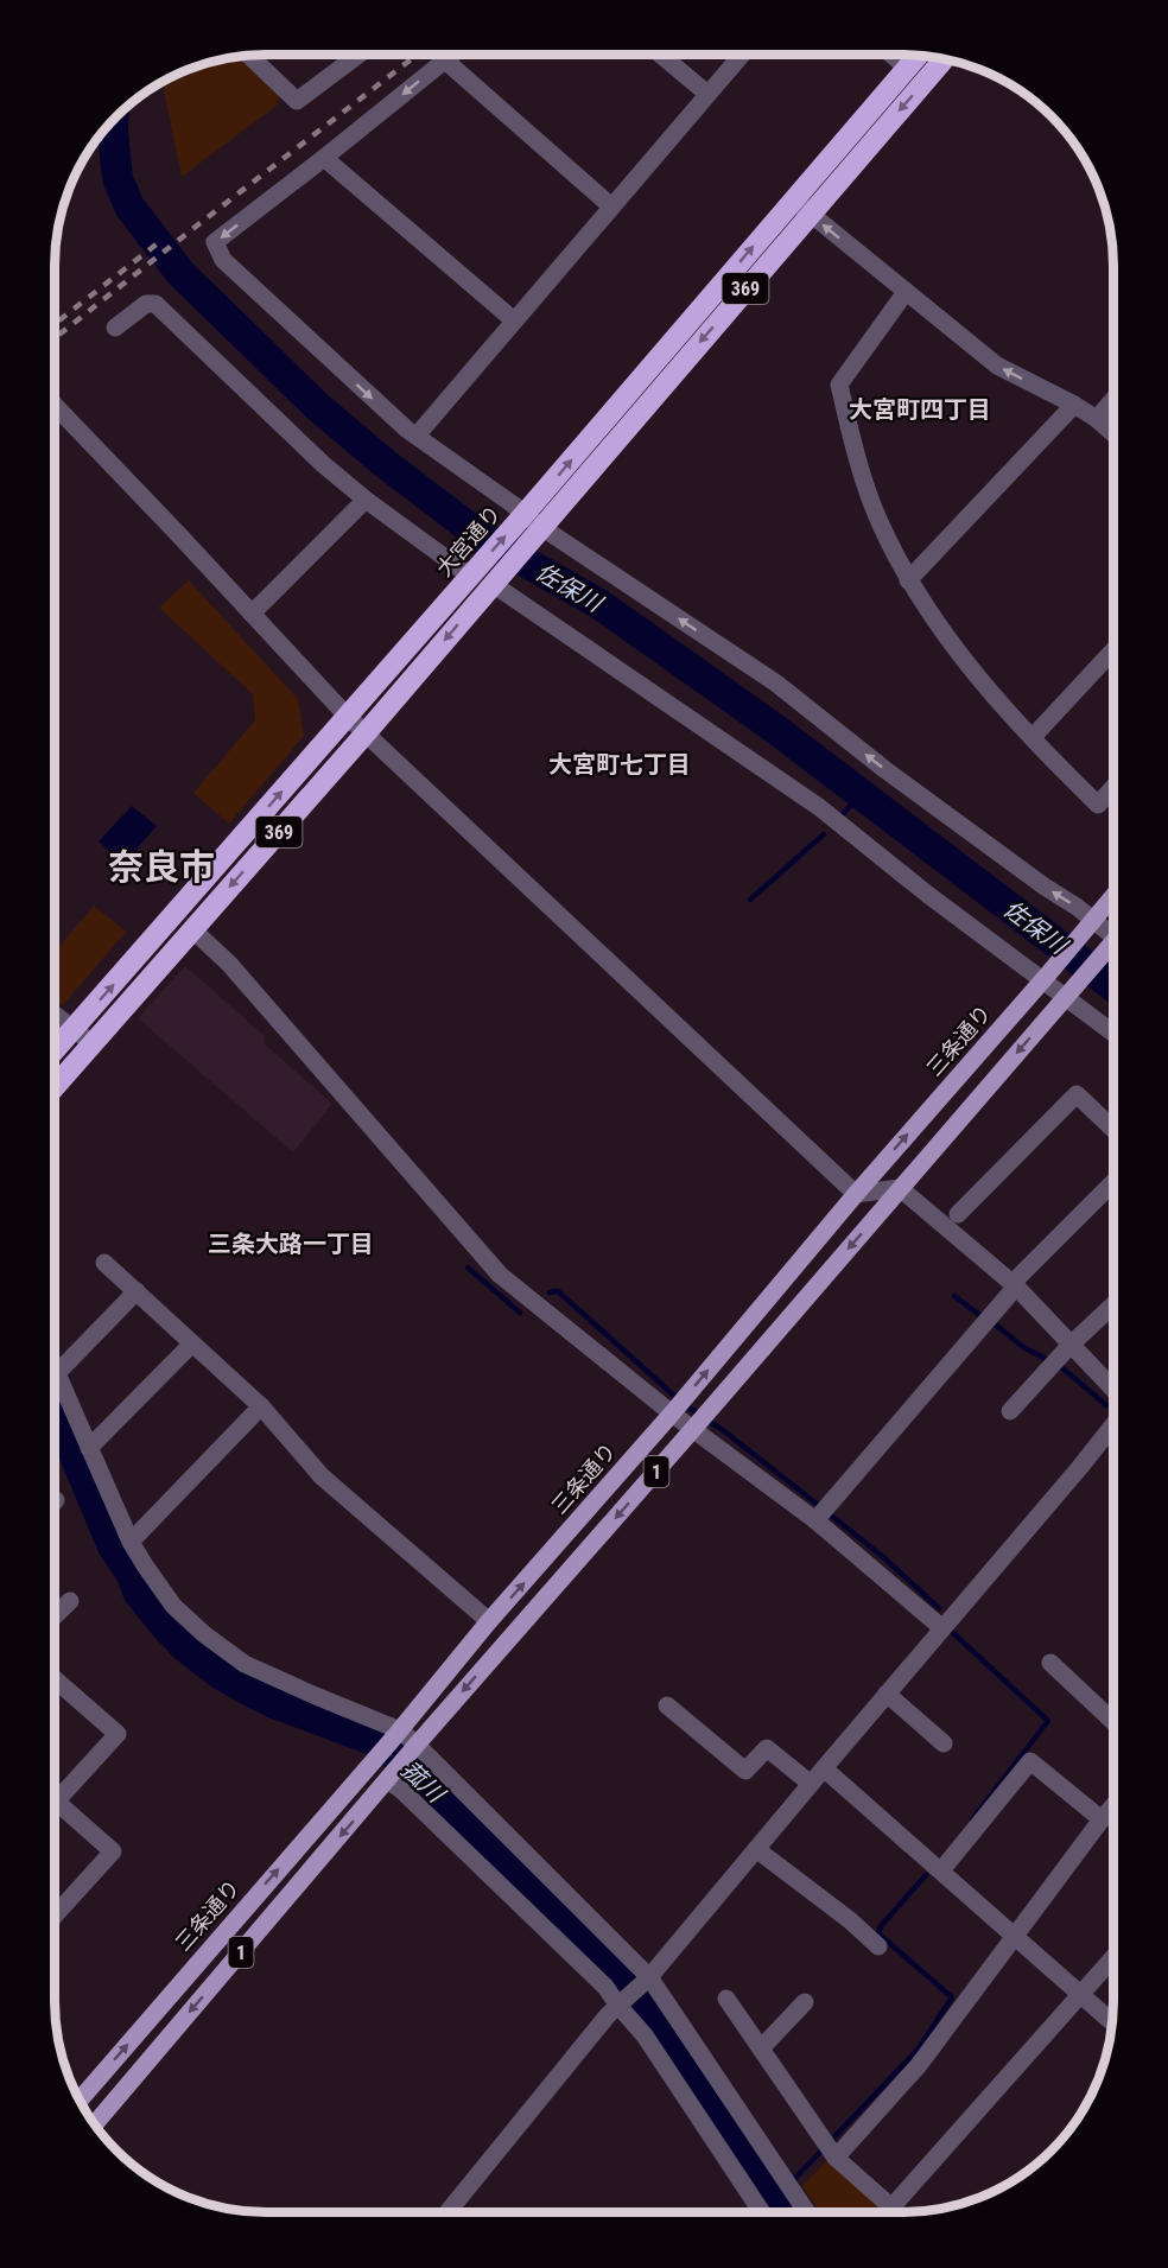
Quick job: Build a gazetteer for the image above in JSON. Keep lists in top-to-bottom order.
{
  "streets": {
    "highway": ["369", "大宮通り"],
    "main road": ["三条通り", "1"]
  },
  "districts": [
    "大宮町四丁目",
    "大宮町七丁目",
    "奈良市",
    "三条大路一丁目"
  ],
  "water": ["佐保川", "菰川"]
}
